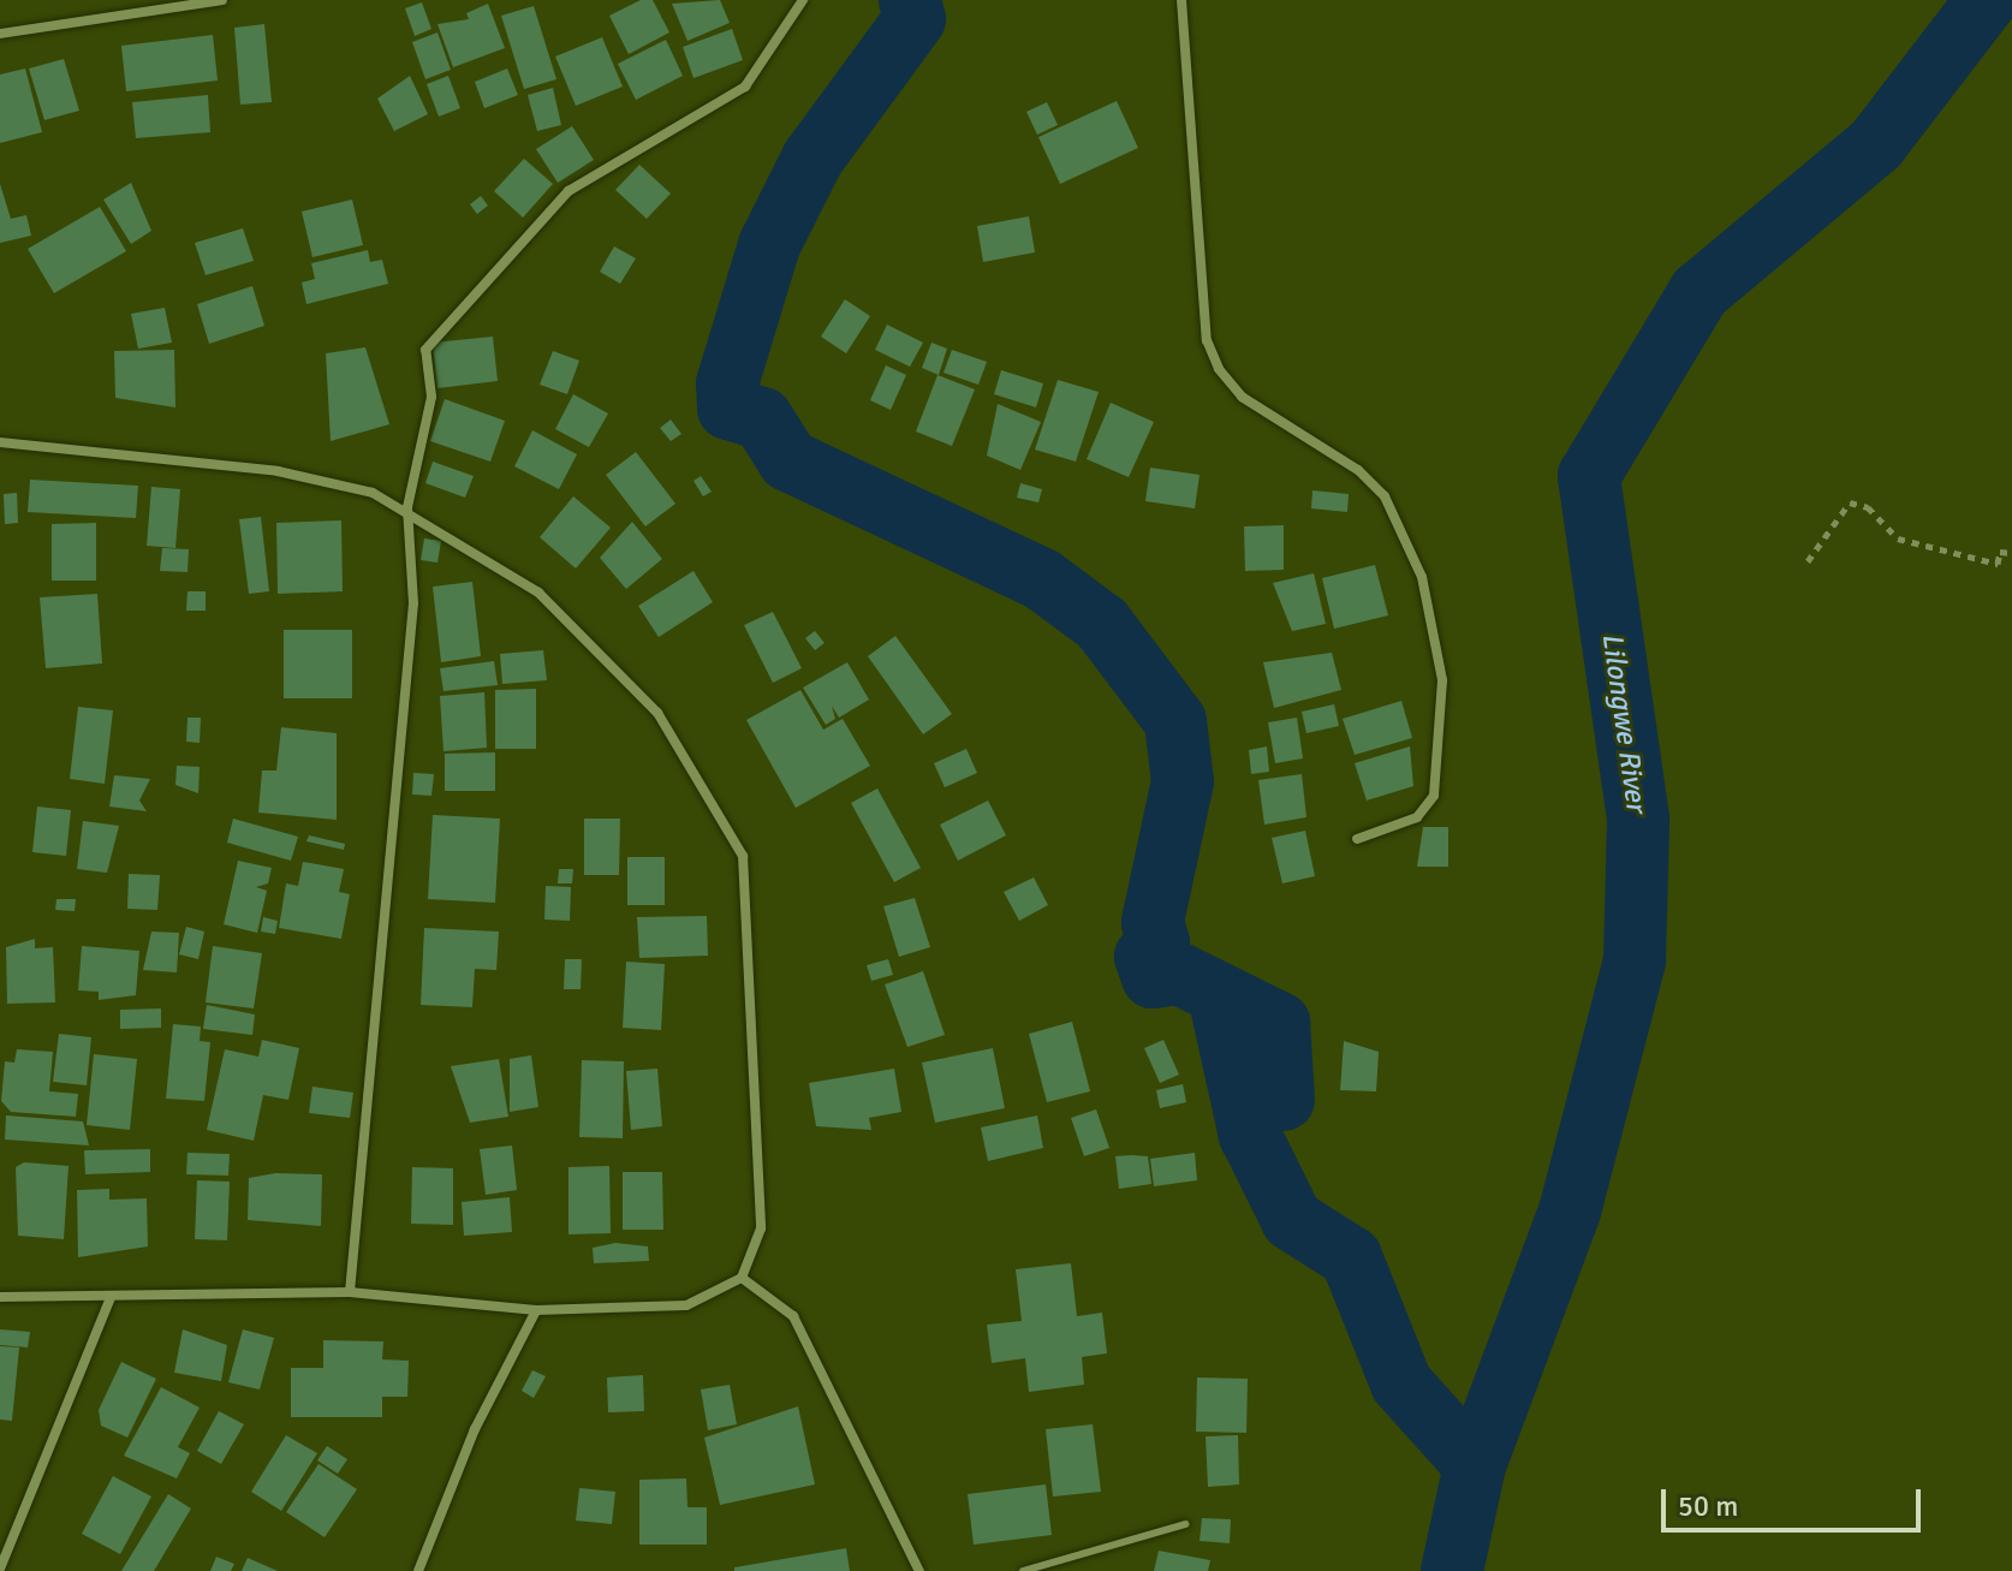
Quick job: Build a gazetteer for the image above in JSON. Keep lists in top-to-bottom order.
{
  "water": ["Lilongwe River"],
  "scale_bar": "50 m"
}
